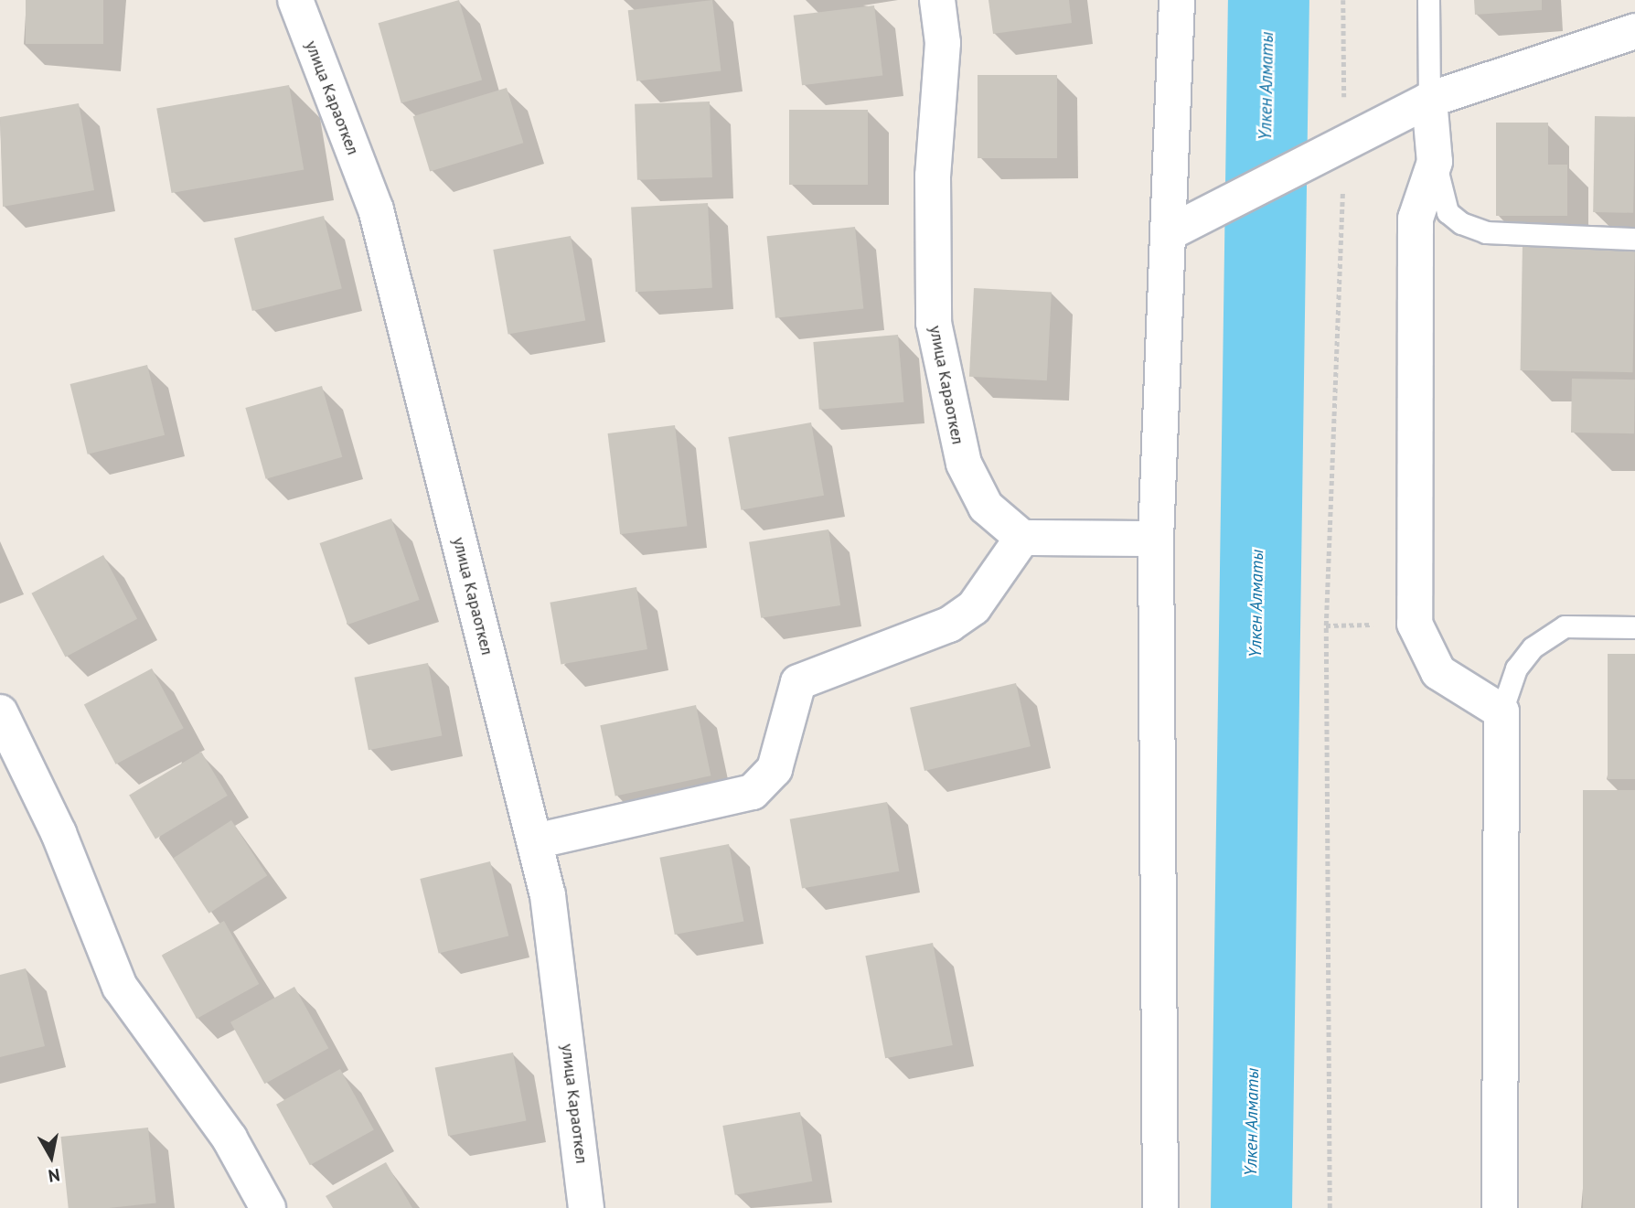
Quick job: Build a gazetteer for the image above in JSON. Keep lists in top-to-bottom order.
{
  "streets": {
    "street": ["улица Караоткел"]
  },
  "water": ["Үлкен Алматы"],
  "north": "bottom"
}
